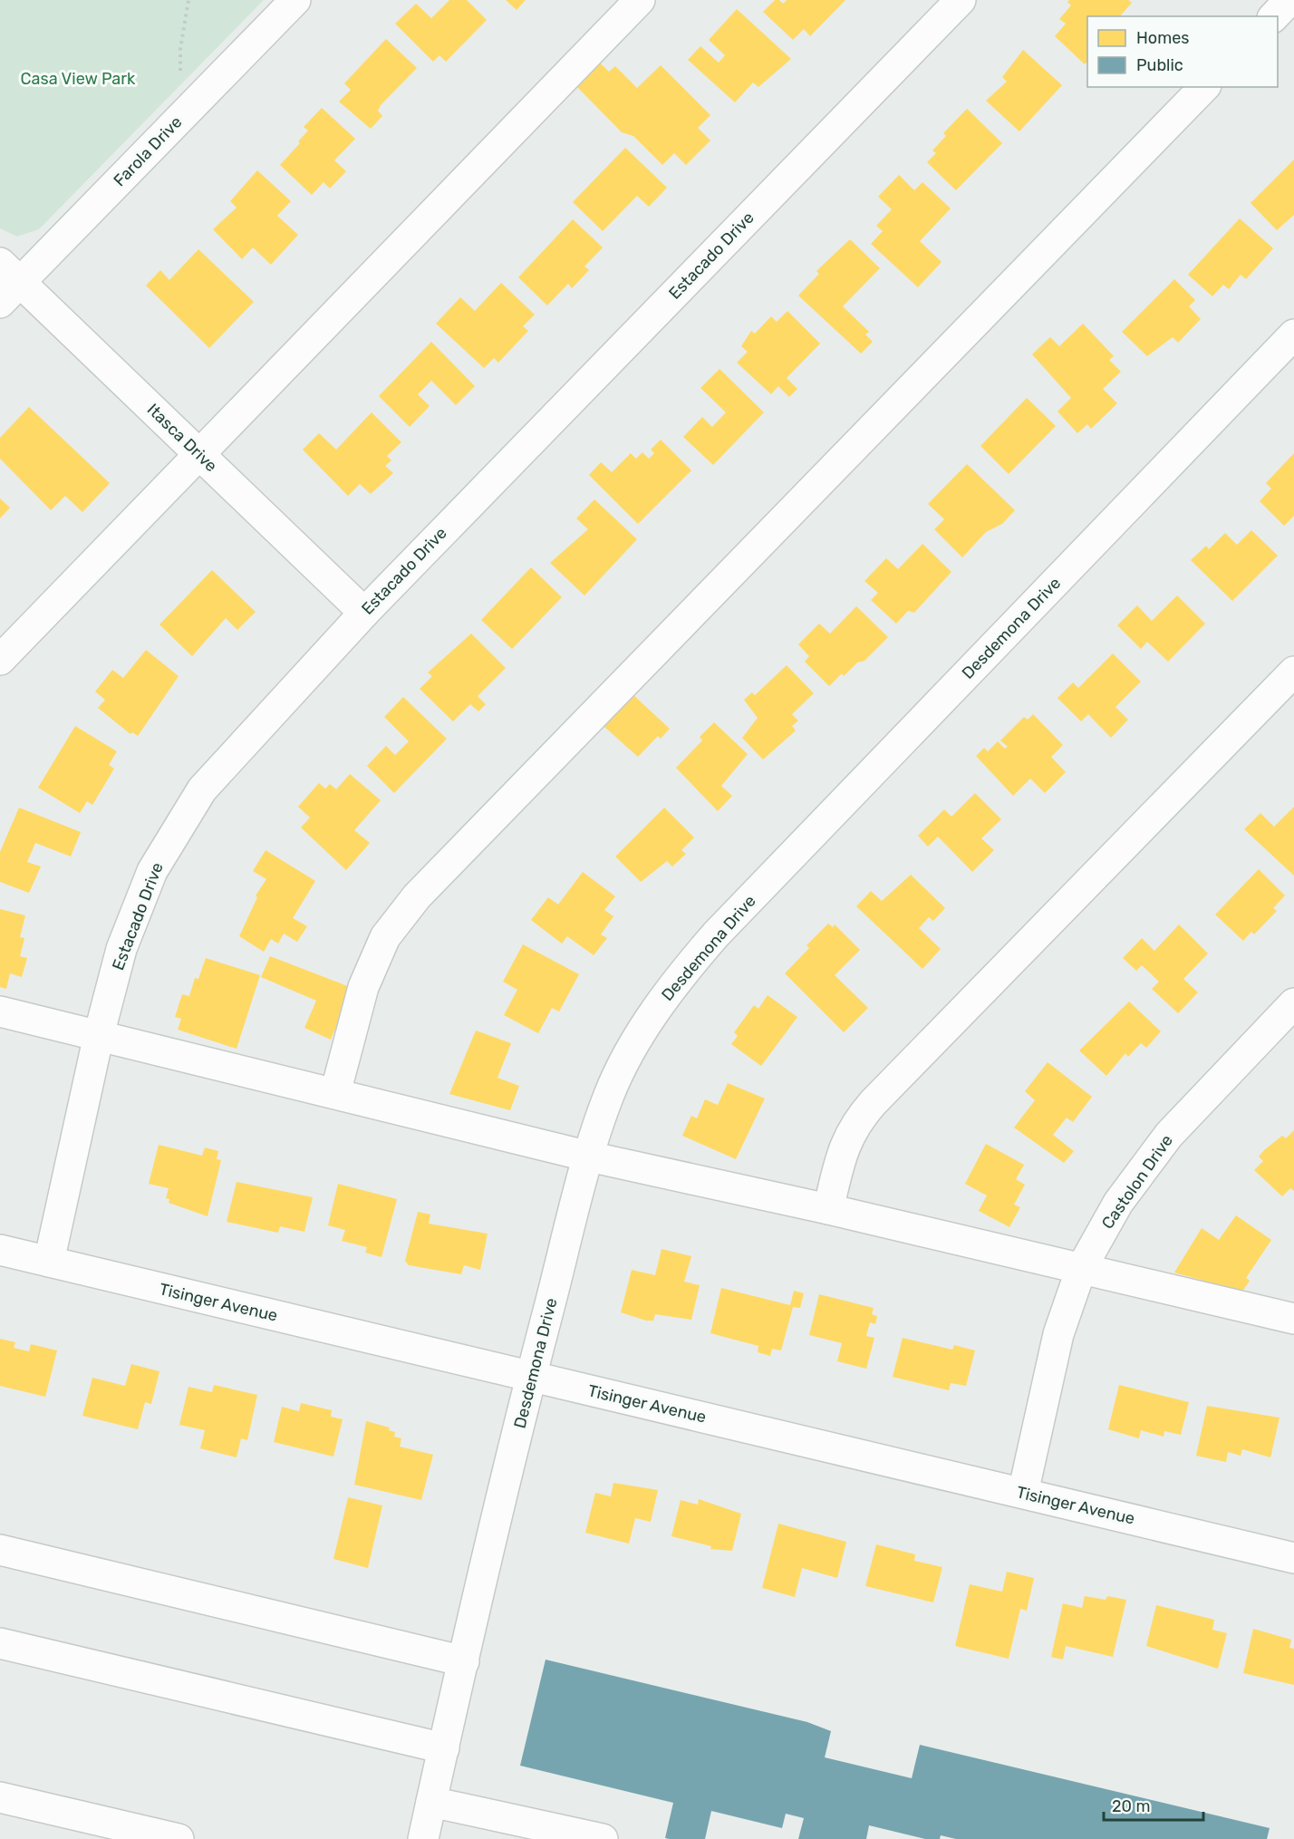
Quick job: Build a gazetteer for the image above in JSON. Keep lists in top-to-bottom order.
{
  "streets": {
    "street": [
      "Farola Drive",
      "Estacado Drive",
      "Itasca Drive",
      "Desdemona Drive",
      "Castolon Drive",
      "Tisinger Avenue"
    ]
  },
  "crossings": [
    ["Farola Drive", "Itasca Drive"],
    ["Estacado Drive", "Itasca Drive"],
    ["Estacado Drive", "Tisinger Avenue"],
    ["Desdemona Drive", "Tisinger Avenue"],
    ["Castolon Drive", "Tisinger Avenue"]
  ],
  "parks": ["Casa View Park"],
  "legend": ["Homes", "Public"],
  "scale_bar": "20 m"
}
